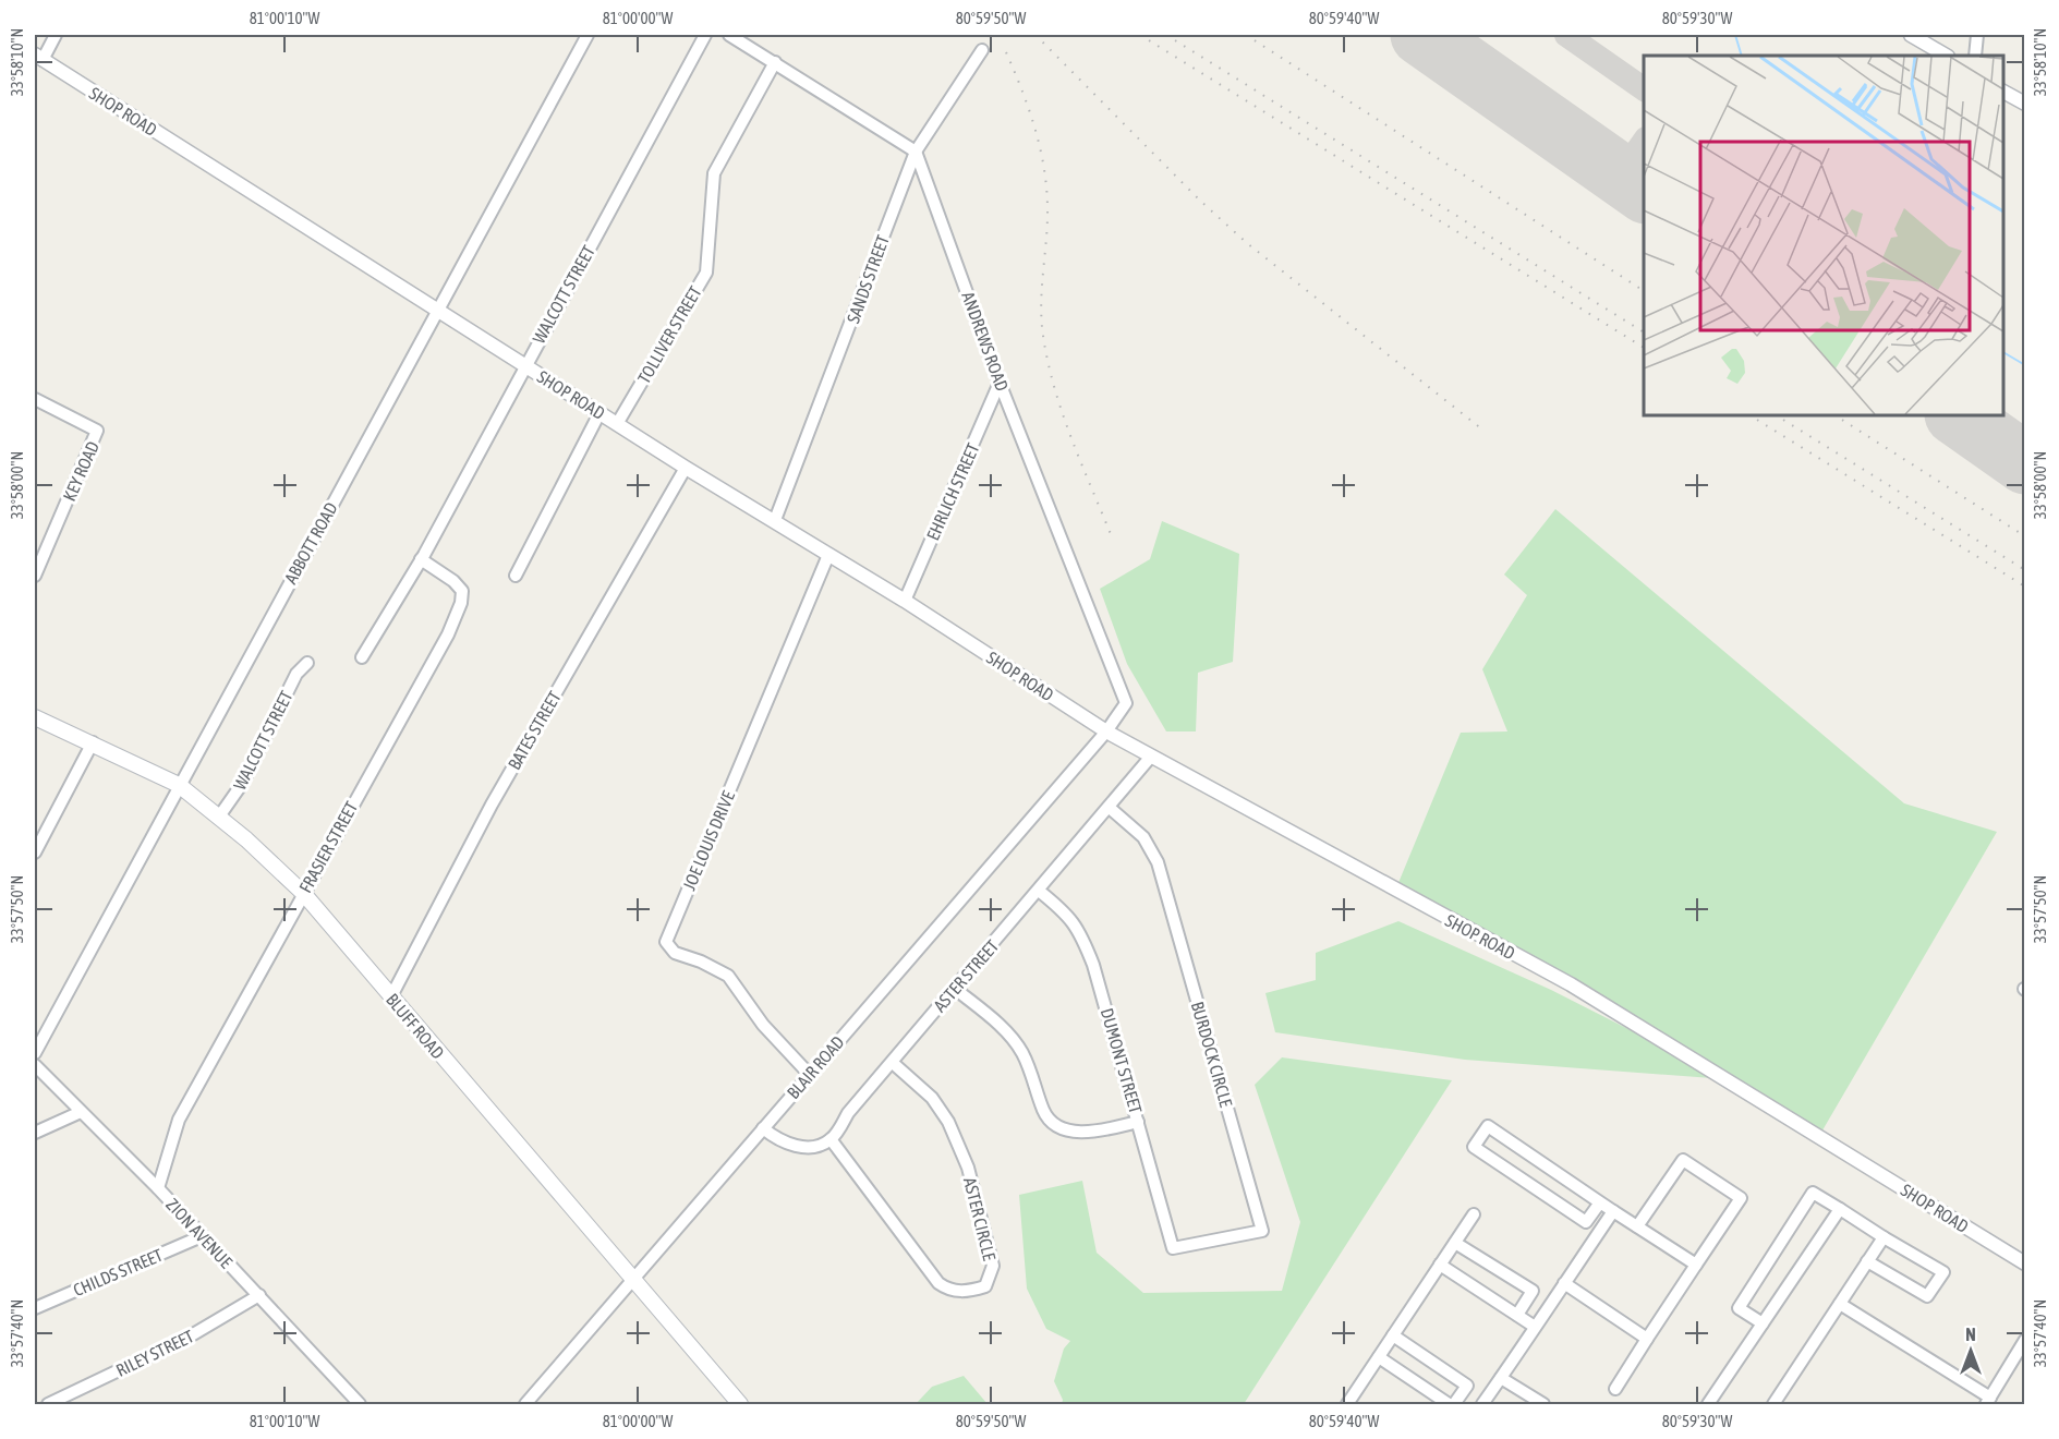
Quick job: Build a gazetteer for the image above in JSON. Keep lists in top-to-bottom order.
{
  "streets": {
    "main road": ["BLUFF ROAD"],
    "street": [
      "SHOP ROAD",
      "SANDS STREET",
      "WALCOTT STREET",
      "TOLLIVER STREET",
      "ANDREWS ROAD",
      "KEY ROAD",
      "EHRLICH STREET",
      "ABBOTT ROAD",
      "BATES STREET",
      "JOE LOUIS DRIVE",
      "FRASIER STREET",
      "ASTER STREET",
      "BURDOCK CIRCLE",
      "DUMONT STREET",
      "BLAIR ROAD",
      "ASTER CIRCLE",
      "ZION AVENUE",
      "CHILDS STREET",
      "RILEY STREET"
    ]
  },
  "crossings": [
    ["SHOP ROAD", "SANDS STREET"],
    ["SHOP ROAD", "WALCOTT STREET"],
    ["SHOP ROAD", "TOLLIVER STREET"],
    ["SHOP ROAD", "ANDREWS ROAD"],
    ["SHOP ROAD", "EHRLICH STREET"],
    ["SHOP ROAD", "ABBOTT ROAD"],
    ["SHOP ROAD", "BATES STREET"],
    ["SHOP ROAD", "JOE LOUIS DRIVE"],
    ["SHOP ROAD", "ASTER STREET"],
    ["SHOP ROAD", "BLAIR ROAD"],
    ["SANDS STREET", "ANDREWS ROAD"],
    ["WALCOTT STREET", "FRASIER STREET"],
    ["WALCOTT STREET", "BLUFF ROAD"],
    ["ANDREWS ROAD", "EHRLICH STREET"],
    ["ANDREWS ROAD", "BLAIR ROAD"],
    ["ABBOTT ROAD", "BLUFF ROAD"],
    ["BATES STREET", "BLUFF ROAD"],
    ["JOE LOUIS DRIVE", "BLAIR ROAD"],
    ["FRASIER STREET", "BLUFF ROAD"],
    ["FRASIER STREET", "ZION AVENUE"],
    ["ASTER STREET", "BURDOCK CIRCLE"],
    ["ASTER STREET", "DUMONT STREET"],
    ["ASTER STREET", "ASTER CIRCLE"],
    ["BLUFF ROAD", "BLAIR ROAD"],
    ["BURDOCK CIRCLE", "DUMONT STREET"],
    ["ZION AVENUE", "CHILDS STREET"],
    ["ZION AVENUE", "RILEY STREET"]
  ],
  "north": "top",
  "coordinates": [
    "81°00'10\"W",
    "81°00'00\"W",
    "80°59'50\"W",
    "80°59'40\"W",
    "80°59'30\"W",
    "33°58'10\"N",
    "33°58'00\"N",
    "33°57'50\"N",
    "33°57'40\"N"
  ]
}
